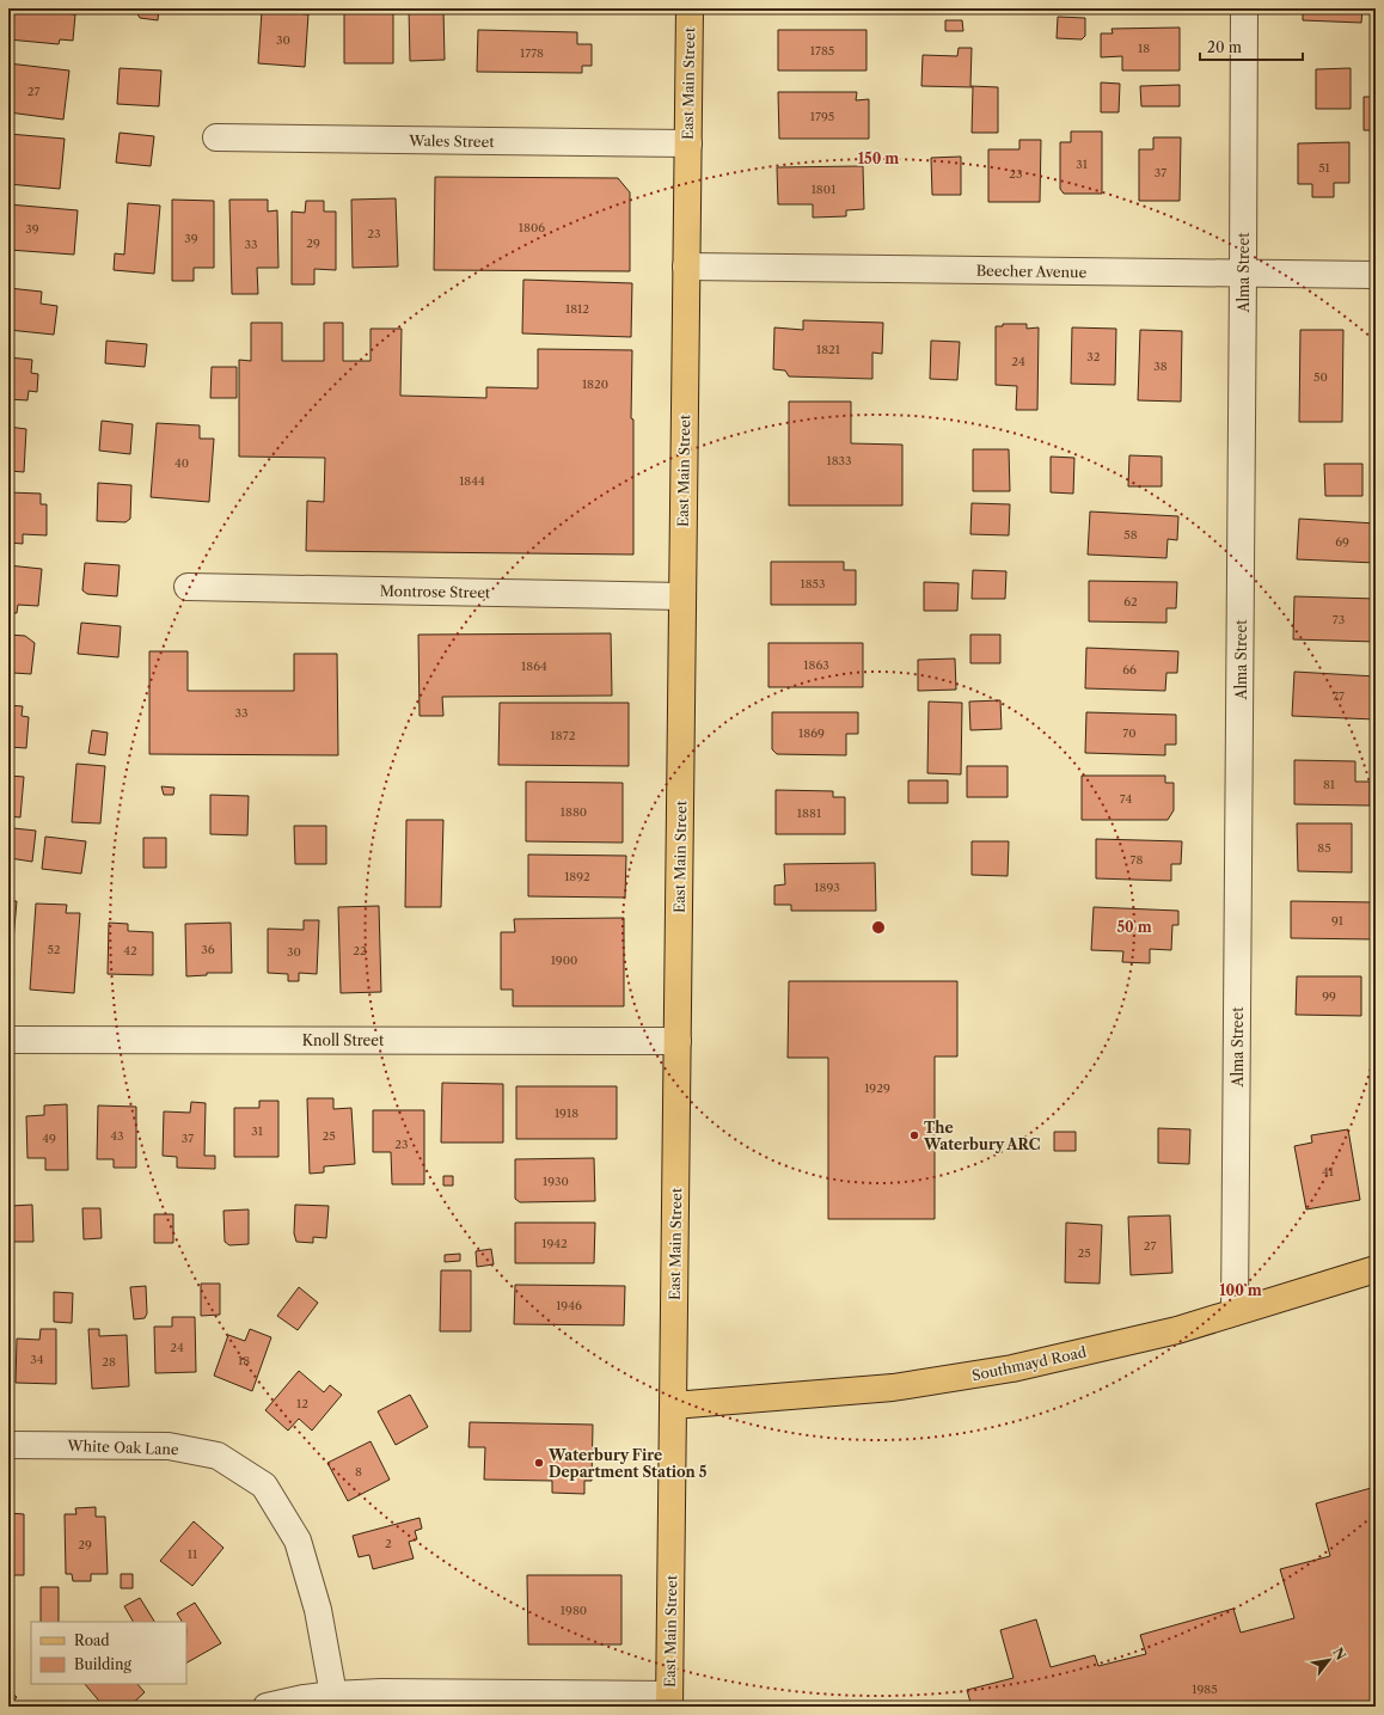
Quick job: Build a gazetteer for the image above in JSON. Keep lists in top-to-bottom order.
{
  "streets": {
    "main road": ["East Main Street", "Southmayd Road"],
    "street": [
      "Wales Street",
      "Beecher Avenue",
      "Alma Street",
      "Montrose Street",
      "Knoll Street",
      "White Oak Lane"
    ]
  },
  "crossings": [
    ["East Main Street", "Wales Street"],
    ["East Main Street", "Beecher Avenue"],
    ["East Main Street", "Montrose Street"],
    ["East Main Street", "Knoll Street"],
    ["East Main Street", "Southmayd Road"],
    ["Beecher Avenue", "Alma Street"],
    ["Alma Street", "Southmayd Road"]
  ],
  "places": ["The Waterbury ARC", "Waterbury Fire Department Station 5"],
  "house_numbers": [
    "30",
    "18",
    "1785",
    "1778",
    "27",
    "1795",
    "31",
    "51",
    "37",
    "23",
    "1801",
    "1806",
    "39",
    "23",
    "39",
    "29",
    "33",
    "1812",
    "1821",
    "32",
    "24",
    "38",
    "50",
    "1820",
    "1833",
    "40",
    "1844",
    "58",
    "69",
    "1853",
    "62",
    "73",
    "1863",
    "1864",
    "66",
    "77",
    "33",
    "1869",
    "70",
    "1872",
    "81",
    "74",
    "1880",
    "1881",
    "85",
    "78",
    "1892",
    "1893",
    "91",
    "52",
    "36",
    "42",
    "22",
    "30",
    "1900",
    "99",
    "1929",
    "1918",
    "31",
    "43",
    "25",
    "49",
    "37",
    "23",
    "41",
    "1930",
    "1942",
    "27",
    "25",
    "1946",
    "24",
    "34",
    "18",
    "28",
    "12",
    "8",
    "2",
    "29",
    "11",
    "1980",
    "1985"
  ],
  "legend": ["Road", "Building"],
  "scale_bar": "20 m",
  "north": "top right",
  "rings": ["150 m", "50 m", "100 m"]
}
